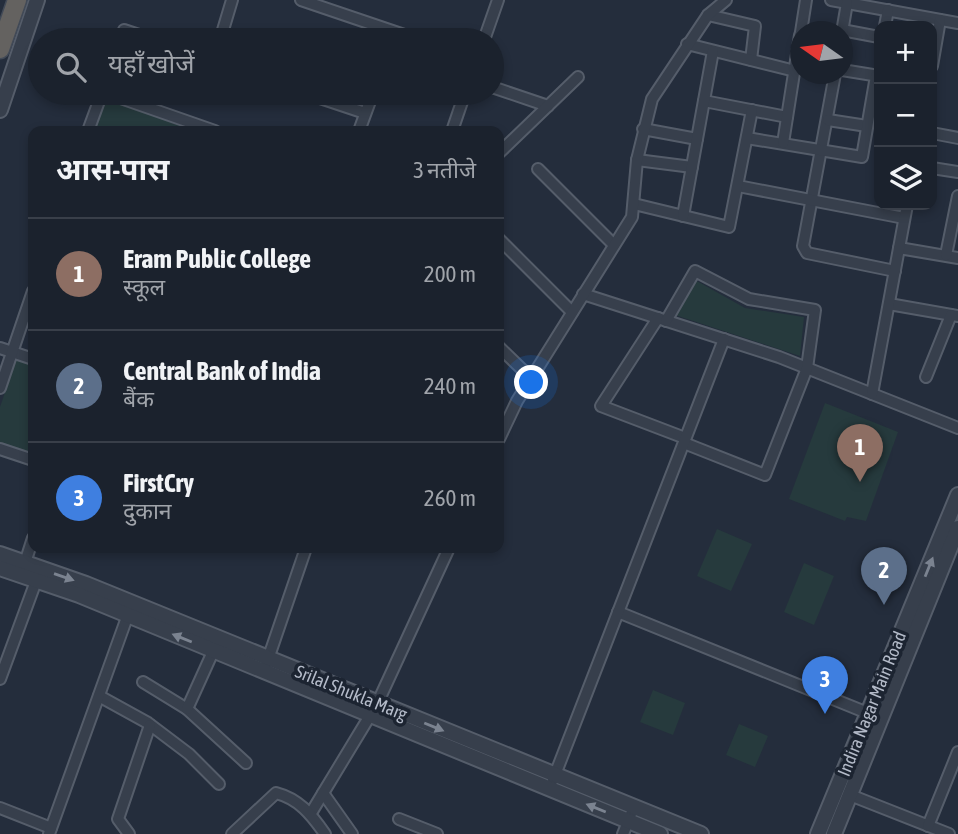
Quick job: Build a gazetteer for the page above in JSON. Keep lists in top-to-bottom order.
{
  "streets": {
    "street": ["Srilal Shukla Marg", "Indira Nagar Main Road"]
  },
  "north": "left",
  "page": {
    "map_buttons": ["+", "−"],
    "search": "यहाँ खोजें",
    "heading": ["आस-पास", "3 नतीजे"],
    "list": [
      {
        "mark": "1",
        "name": "Eram Public College",
        "note": "स्कूल",
        "value": "200 m"
      },
      {
        "mark": "2",
        "name": "Central Bank of India",
        "note": "बैंक",
        "value": "240 m"
      },
      {
        "mark": "3",
        "name": "FirstCry",
        "note": "दुकान",
        "value": "260 m"
      }
    ],
    "pins": ["1", "2", "3"]
  }
}
